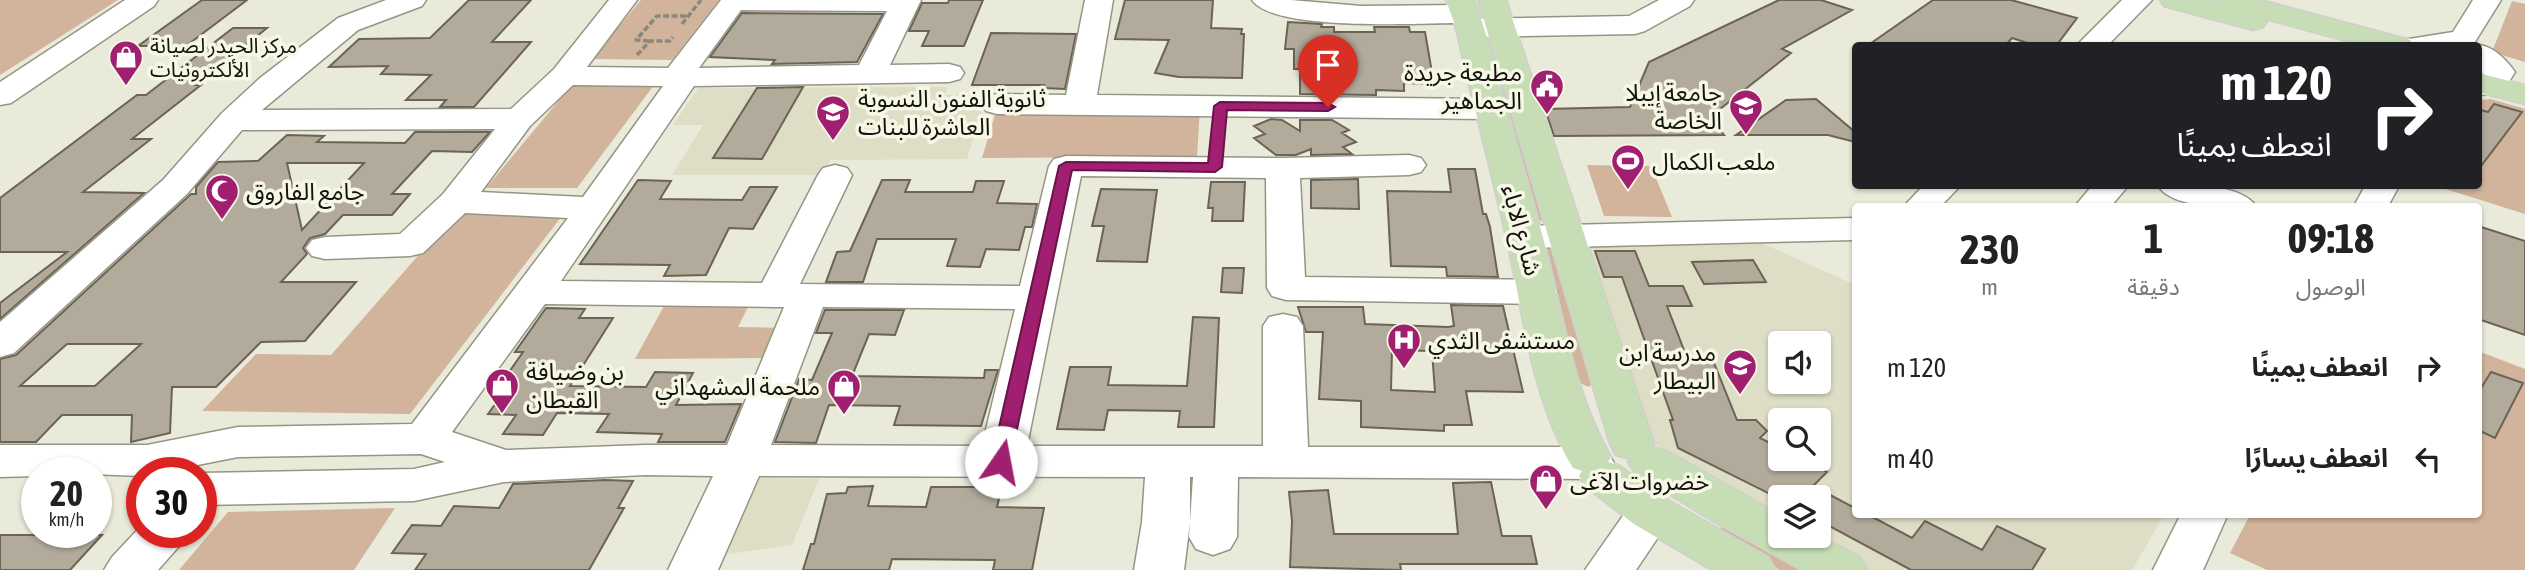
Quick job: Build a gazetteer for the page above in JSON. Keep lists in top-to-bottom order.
{
  "streets": {
    "main road": ["شارع الاباء"]
  },
  "places": {
    "shop": [
      "مركز الحيدر لصيانة الألكترونيات",
      "بن وضيافة القبطان",
      "ملحمة المشهداني",
      "خضروات الآغى"
    ],
    "public building": ["مطبعة جريدة الجماهير"],
    "school or university": ["جامعة إيبلا الخاصة", "ثانوية الفنون النسوية العاشرة للبنات", "مدرسة ابن البيطار"],
    "sports": ["ملعب الكمال"],
    "mosque": ["جامع الفاروق"],
    "hospital": ["مستشفى الثدي"]
  },
  "page": {
    "turn": ["120 m", "انعطف يمينًا"],
    "eta": [
      "09:18",
      "الوصول",
      "1",
      "دقيقة",
      "230",
      "m"
    ],
    "list": [
      {
        "name": "انعطف يمينًا",
        "value": "120 m"
      },
      {
        "name": "انعطف يسارًا",
        "value": "40 m"
      }
    ],
    "speed": "20 km/h",
    "limit": "30"
  }
}
